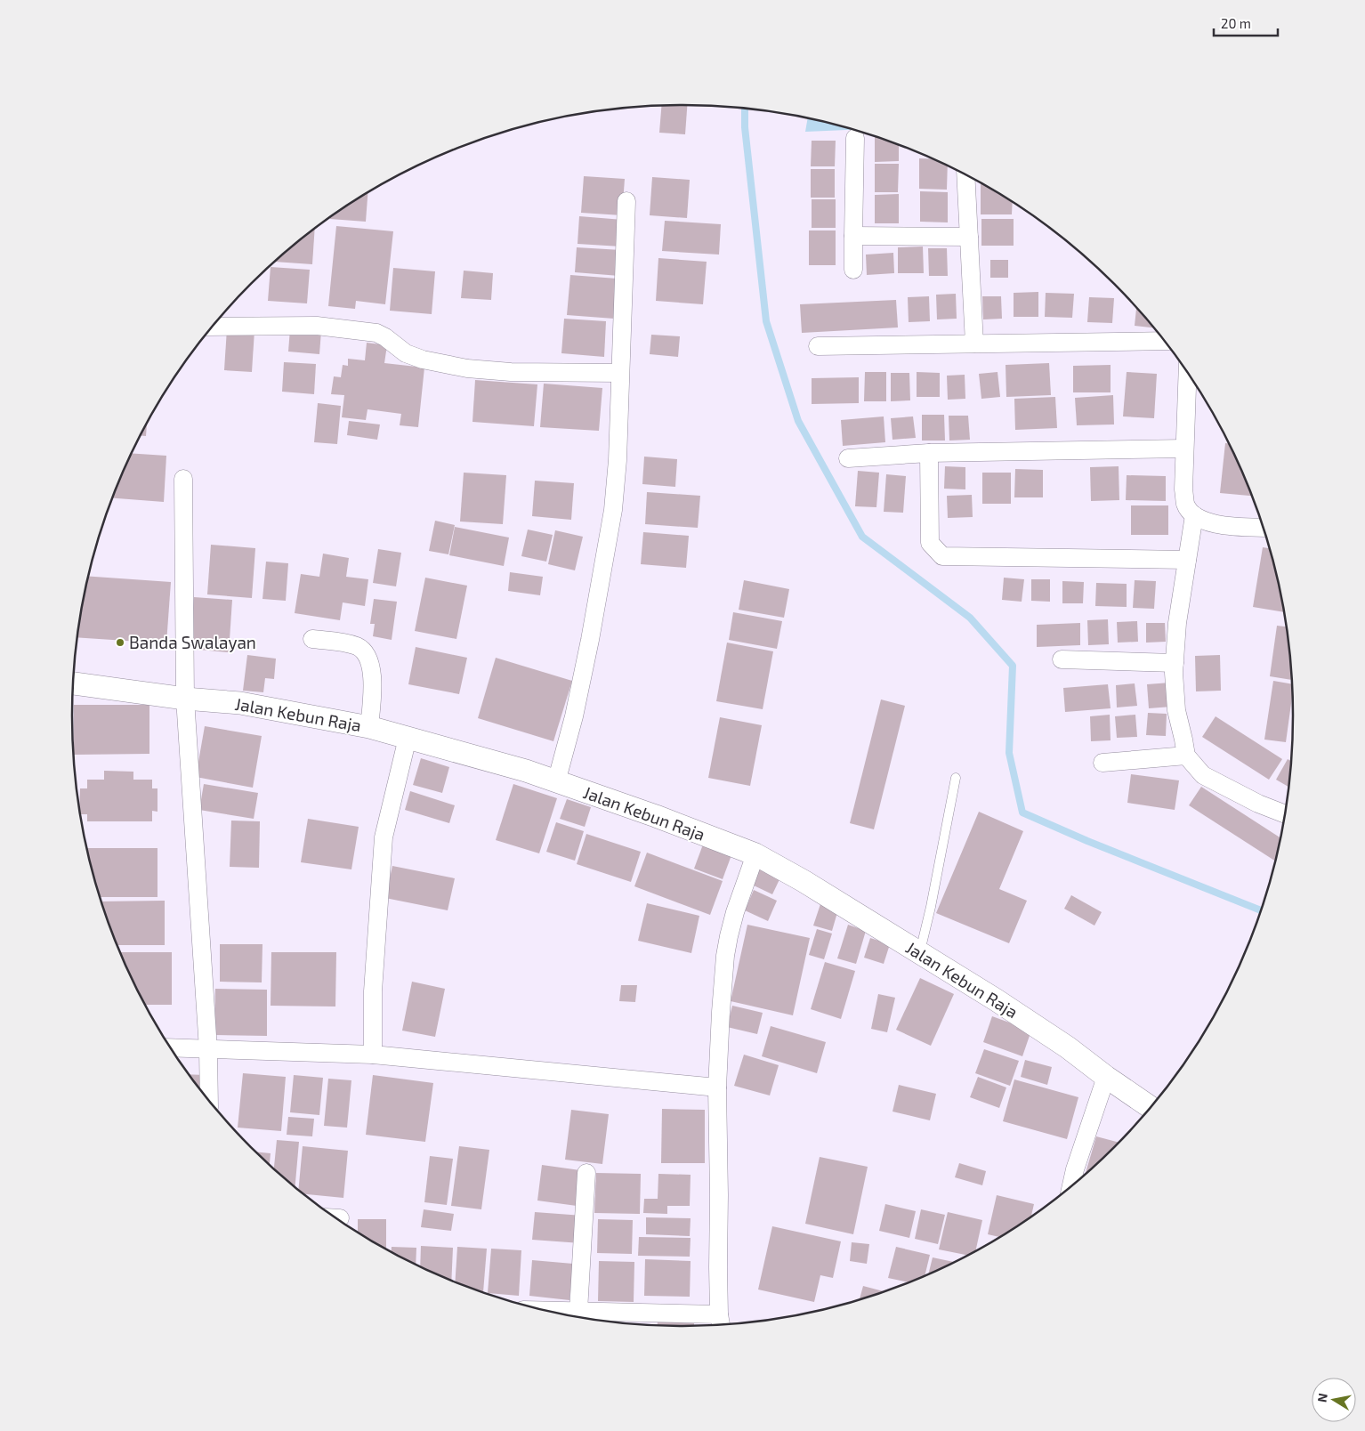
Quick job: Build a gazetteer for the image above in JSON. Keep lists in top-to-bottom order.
{
  "streets": {
    "street": ["Jalan Kebun Raja"]
  },
  "places": ["Banda Swalayan"],
  "scale_bar": "20 m",
  "north": "left"
}
